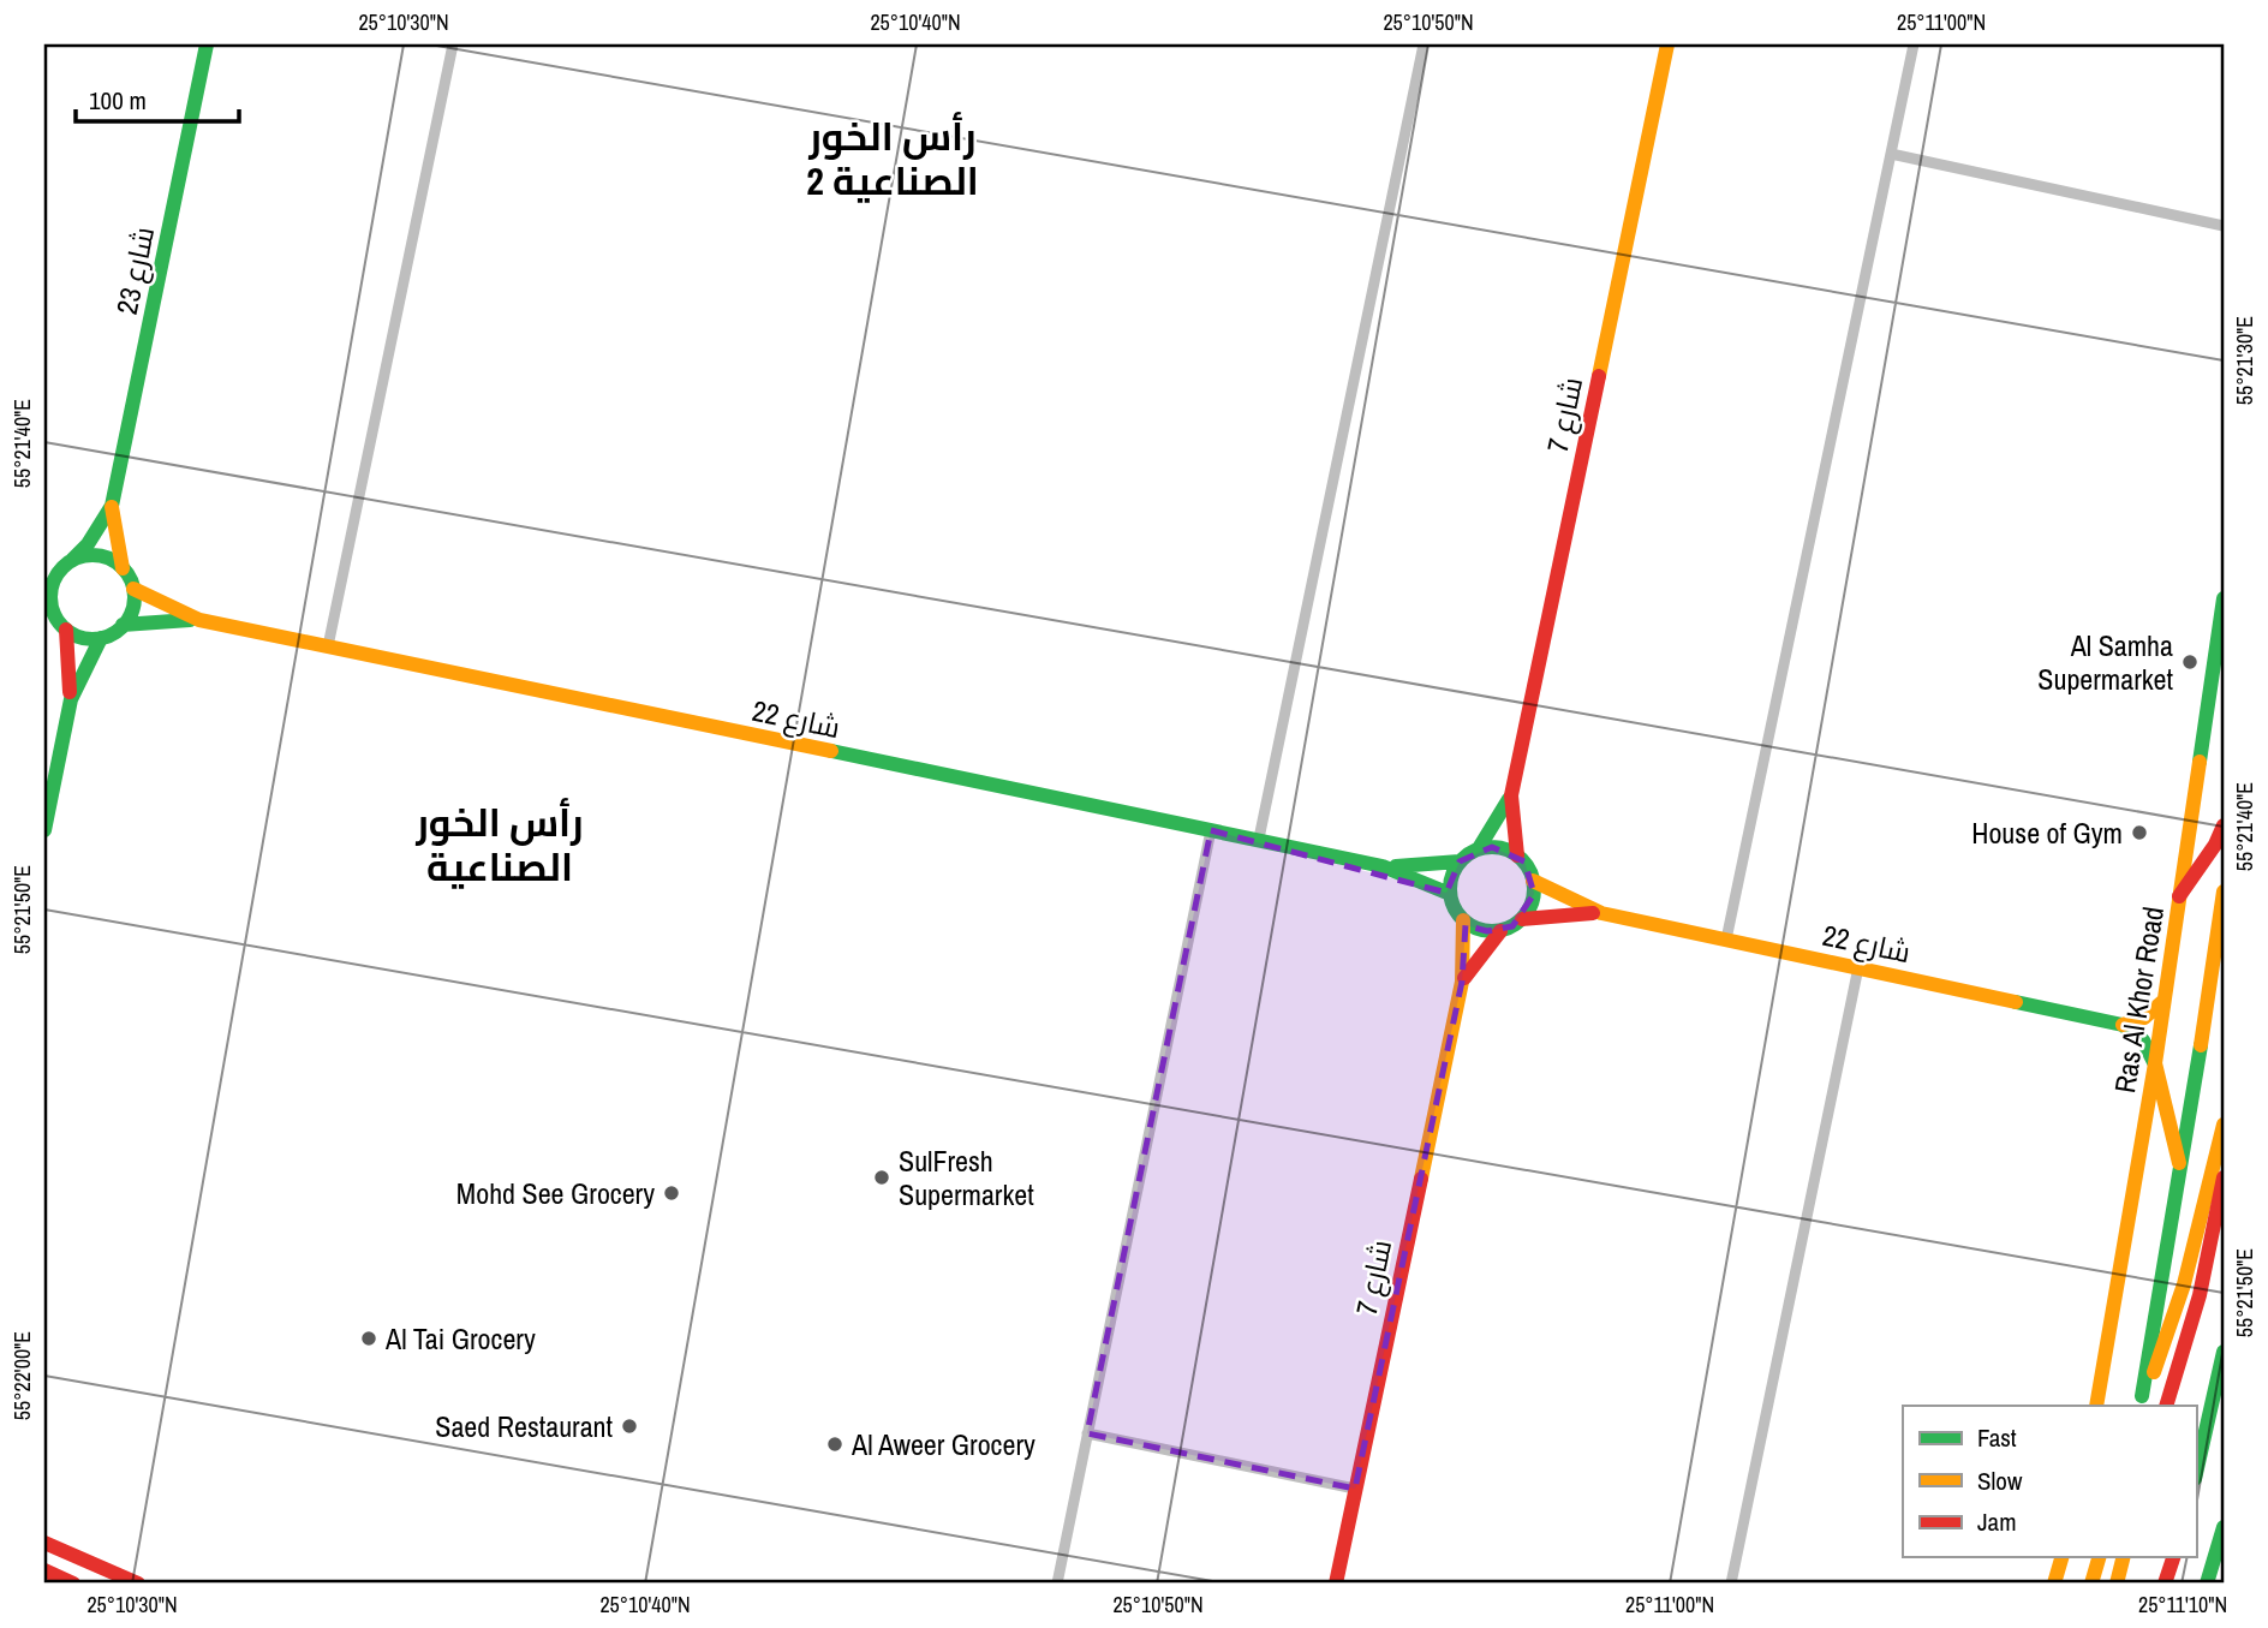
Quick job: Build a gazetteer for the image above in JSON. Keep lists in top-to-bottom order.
{
  "streets": {
    "main road": [
      "شارع 23",
      "شارع 7",
      "شارع 22",
      "Ras Al Khor Road"
    ]
  },
  "crossings": [
    ["شارع 23", "شارع 22"],
    ["شارع 7", "شارع 22"]
  ],
  "districts": ["رأس الخور الصناعية 2", "رأس الخور الصناعية"],
  "places": [
    "Al Samha Supermarket",
    "House of Gym",
    "SulFresh Supermarket",
    "Mohd See Grocery",
    "Al Tai Grocery",
    "Saed Restaurant",
    "Al Aweer Grocery"
  ],
  "legend": ["Fast", "Slow", "Jam"],
  "scale_bar": "100 m",
  "coordinates": [
    "25°10'30\"N",
    "25°10'40\"N",
    "25°10'50\"N",
    "25°11'00\"N",
    "55°21'30\"E",
    "55°21'40\"E",
    "55°21'50\"E",
    "55°22'00\"E",
    "25°11'10\"N"
  ]
}
